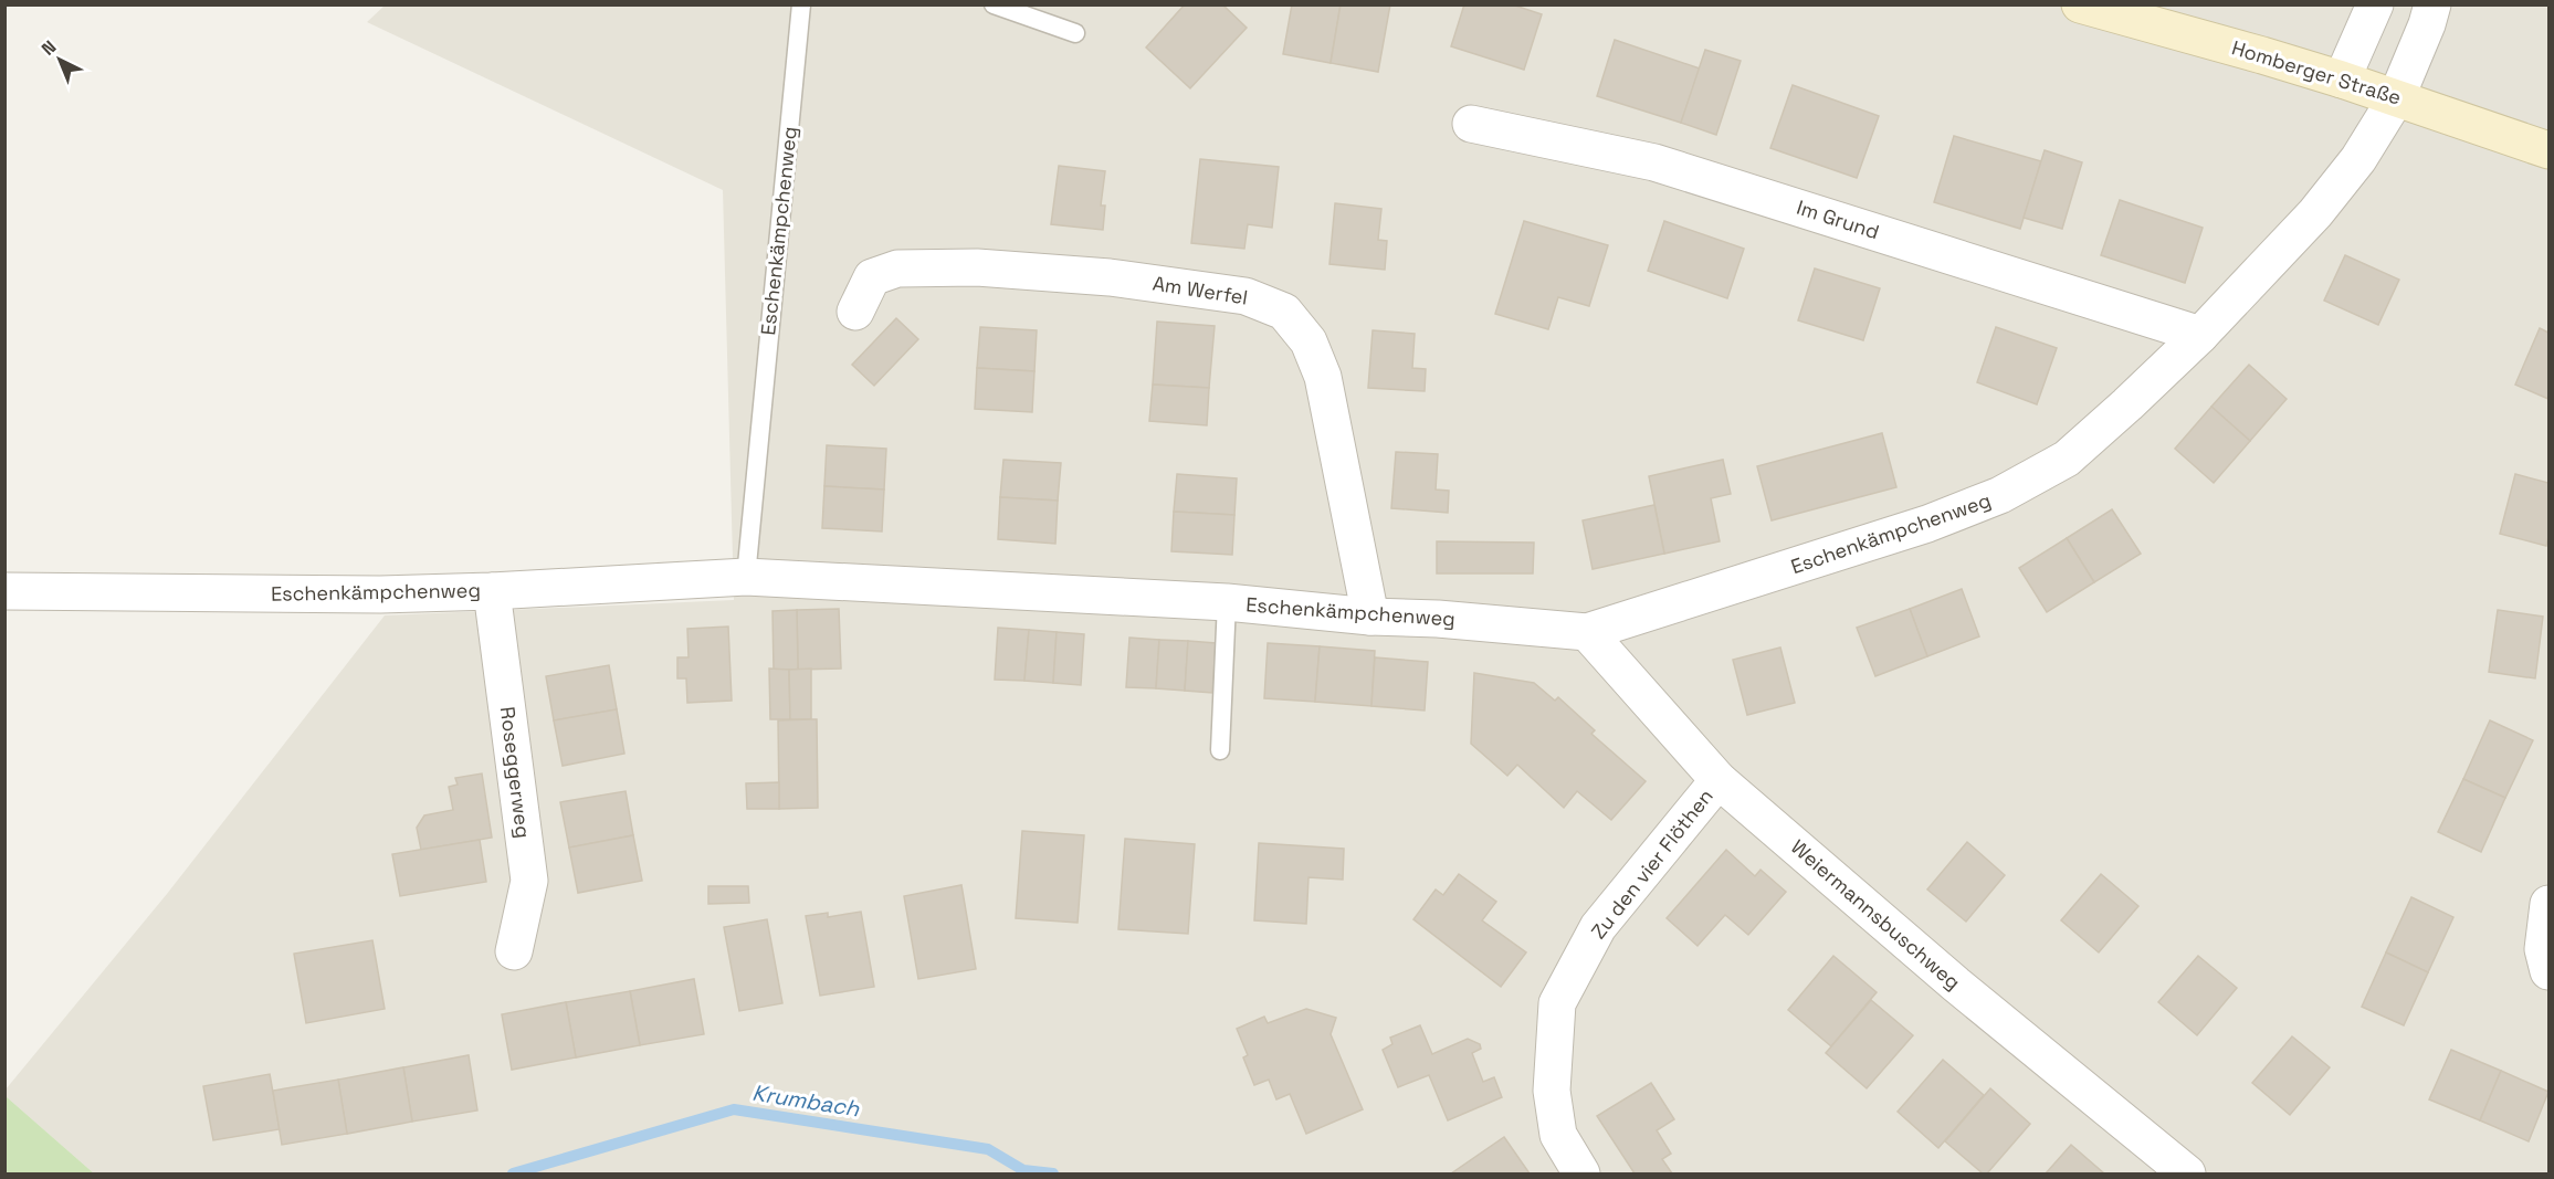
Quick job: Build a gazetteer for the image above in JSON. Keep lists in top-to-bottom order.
{
  "streets": {
    "main road": ["Homberger Straße"],
    "street": [
      "Im Grund",
      "Eschenkämpchenweg",
      "Am Werfel",
      "Roseggerweg",
      "Zu den vier Flöthen",
      "Weiermannsbuschweg"
    ]
  },
  "crossings": [
    ["Homberger Straße", "Eschenkämpchenweg"],
    ["Im Grund", "Eschenkämpchenweg"],
    ["Eschenkämpchenweg", "Am Werfel"],
    ["Eschenkämpchenweg", "Roseggerweg"],
    ["Eschenkämpchenweg", "Weiermannsbuschweg"],
    ["Zu den vier Flöthen", "Weiermannsbuschweg"]
  ],
  "water": ["Krumbach"],
  "north": "top left"
}
